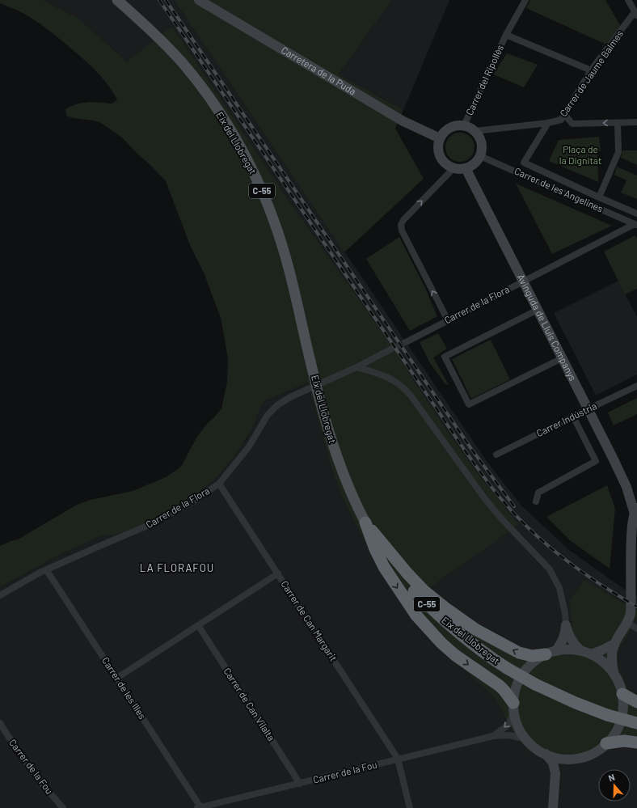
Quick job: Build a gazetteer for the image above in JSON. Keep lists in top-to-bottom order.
{
  "streets": {
    "highway": ["Eix del Llobregat", "C-55"],
    "street": [
      "Carretera de la Puda",
      "Carrer de Jaume Balmes",
      "Carrer del Ripollès",
      "Carrer de les Angelines",
      "Carrer de la Flora",
      "Avinguda de Lluís Companys",
      "Carrer Indústria",
      "Carrer de Can Margarit",
      "Carrer de les Illes",
      "Carrer de Can Vilalta",
      "Carrer de la Fou"
    ]
  },
  "crossings": [
    ["Carretera de la Puda", "Carrer del Ripollès"],
    ["Carretera de la Puda", "Carrer de les Angelines"],
    ["Carretera de la Puda", "Avinguda de Lluís Companys"],
    ["Carrer de Jaume Balmes", "Carrer del Ripollès"],
    ["Carrer de Jaume Balmes", "Carrer de les Angelines"],
    ["Carrer del Ripollès", "Carrer de les Angelines"],
    ["Carrer del Ripollès", "Avinguda de Lluís Companys"],
    ["Carrer de les Angelines", "Carrer de la Flora"],
    ["Carrer de les Angelines", "Avinguda de Lluís Companys"],
    ["Carrer de la Flora", "Avinguda de Lluís Companys"],
    ["Carrer de la Flora", "Carrer de Can Margarit"],
    ["Carrer de la Flora", "Carrer de les Illes"],
    ["Avinguda de Lluís Companys", "Carrer Indústria"],
    ["Carrer de Can Margarit", "Carrer de la Fou"],
    ["Carrer de les Illes", "Carrer de la Fou"],
    ["Carrer de Can Vilalta", "Carrer de la Fou"]
  ],
  "districts": ["LA FLORAFOU"],
  "parks": ["Plaça de la Dignitat"],
  "north": "top"
}
